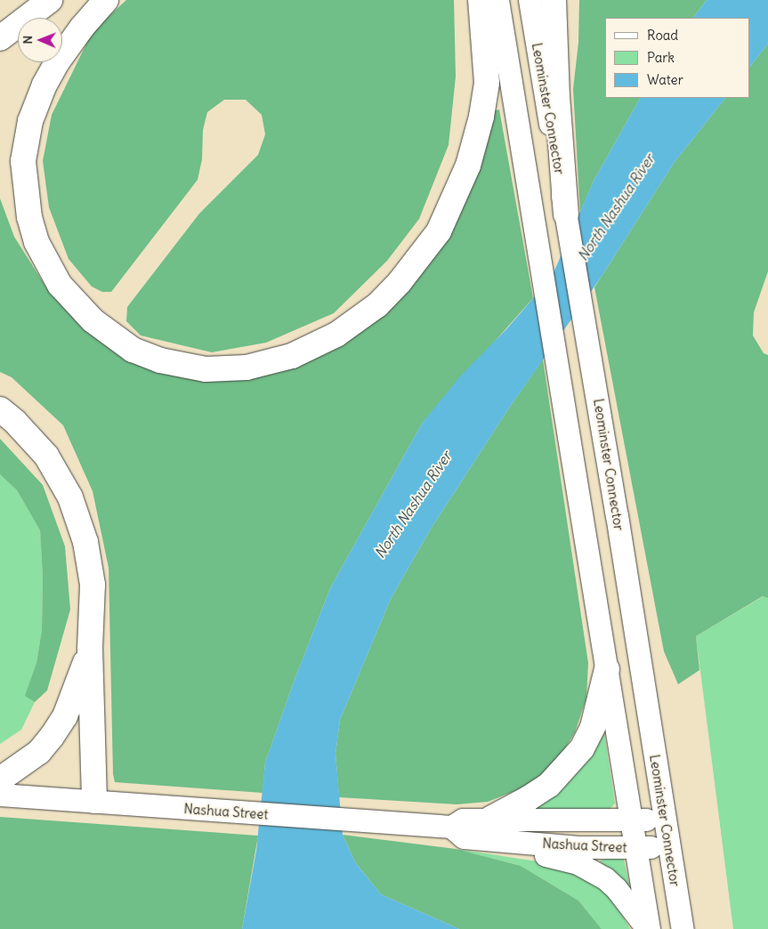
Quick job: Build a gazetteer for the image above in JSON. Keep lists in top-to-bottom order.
{
  "streets": {
    "main road": ["Leominster Connector", "Nashua Street"]
  },
  "crossings": [
    ["Leominster Connector", "Nashua Street"]
  ],
  "water": ["North Nashua River"],
  "legend": ["Road", "Park", "Water"],
  "north": "left"
}
